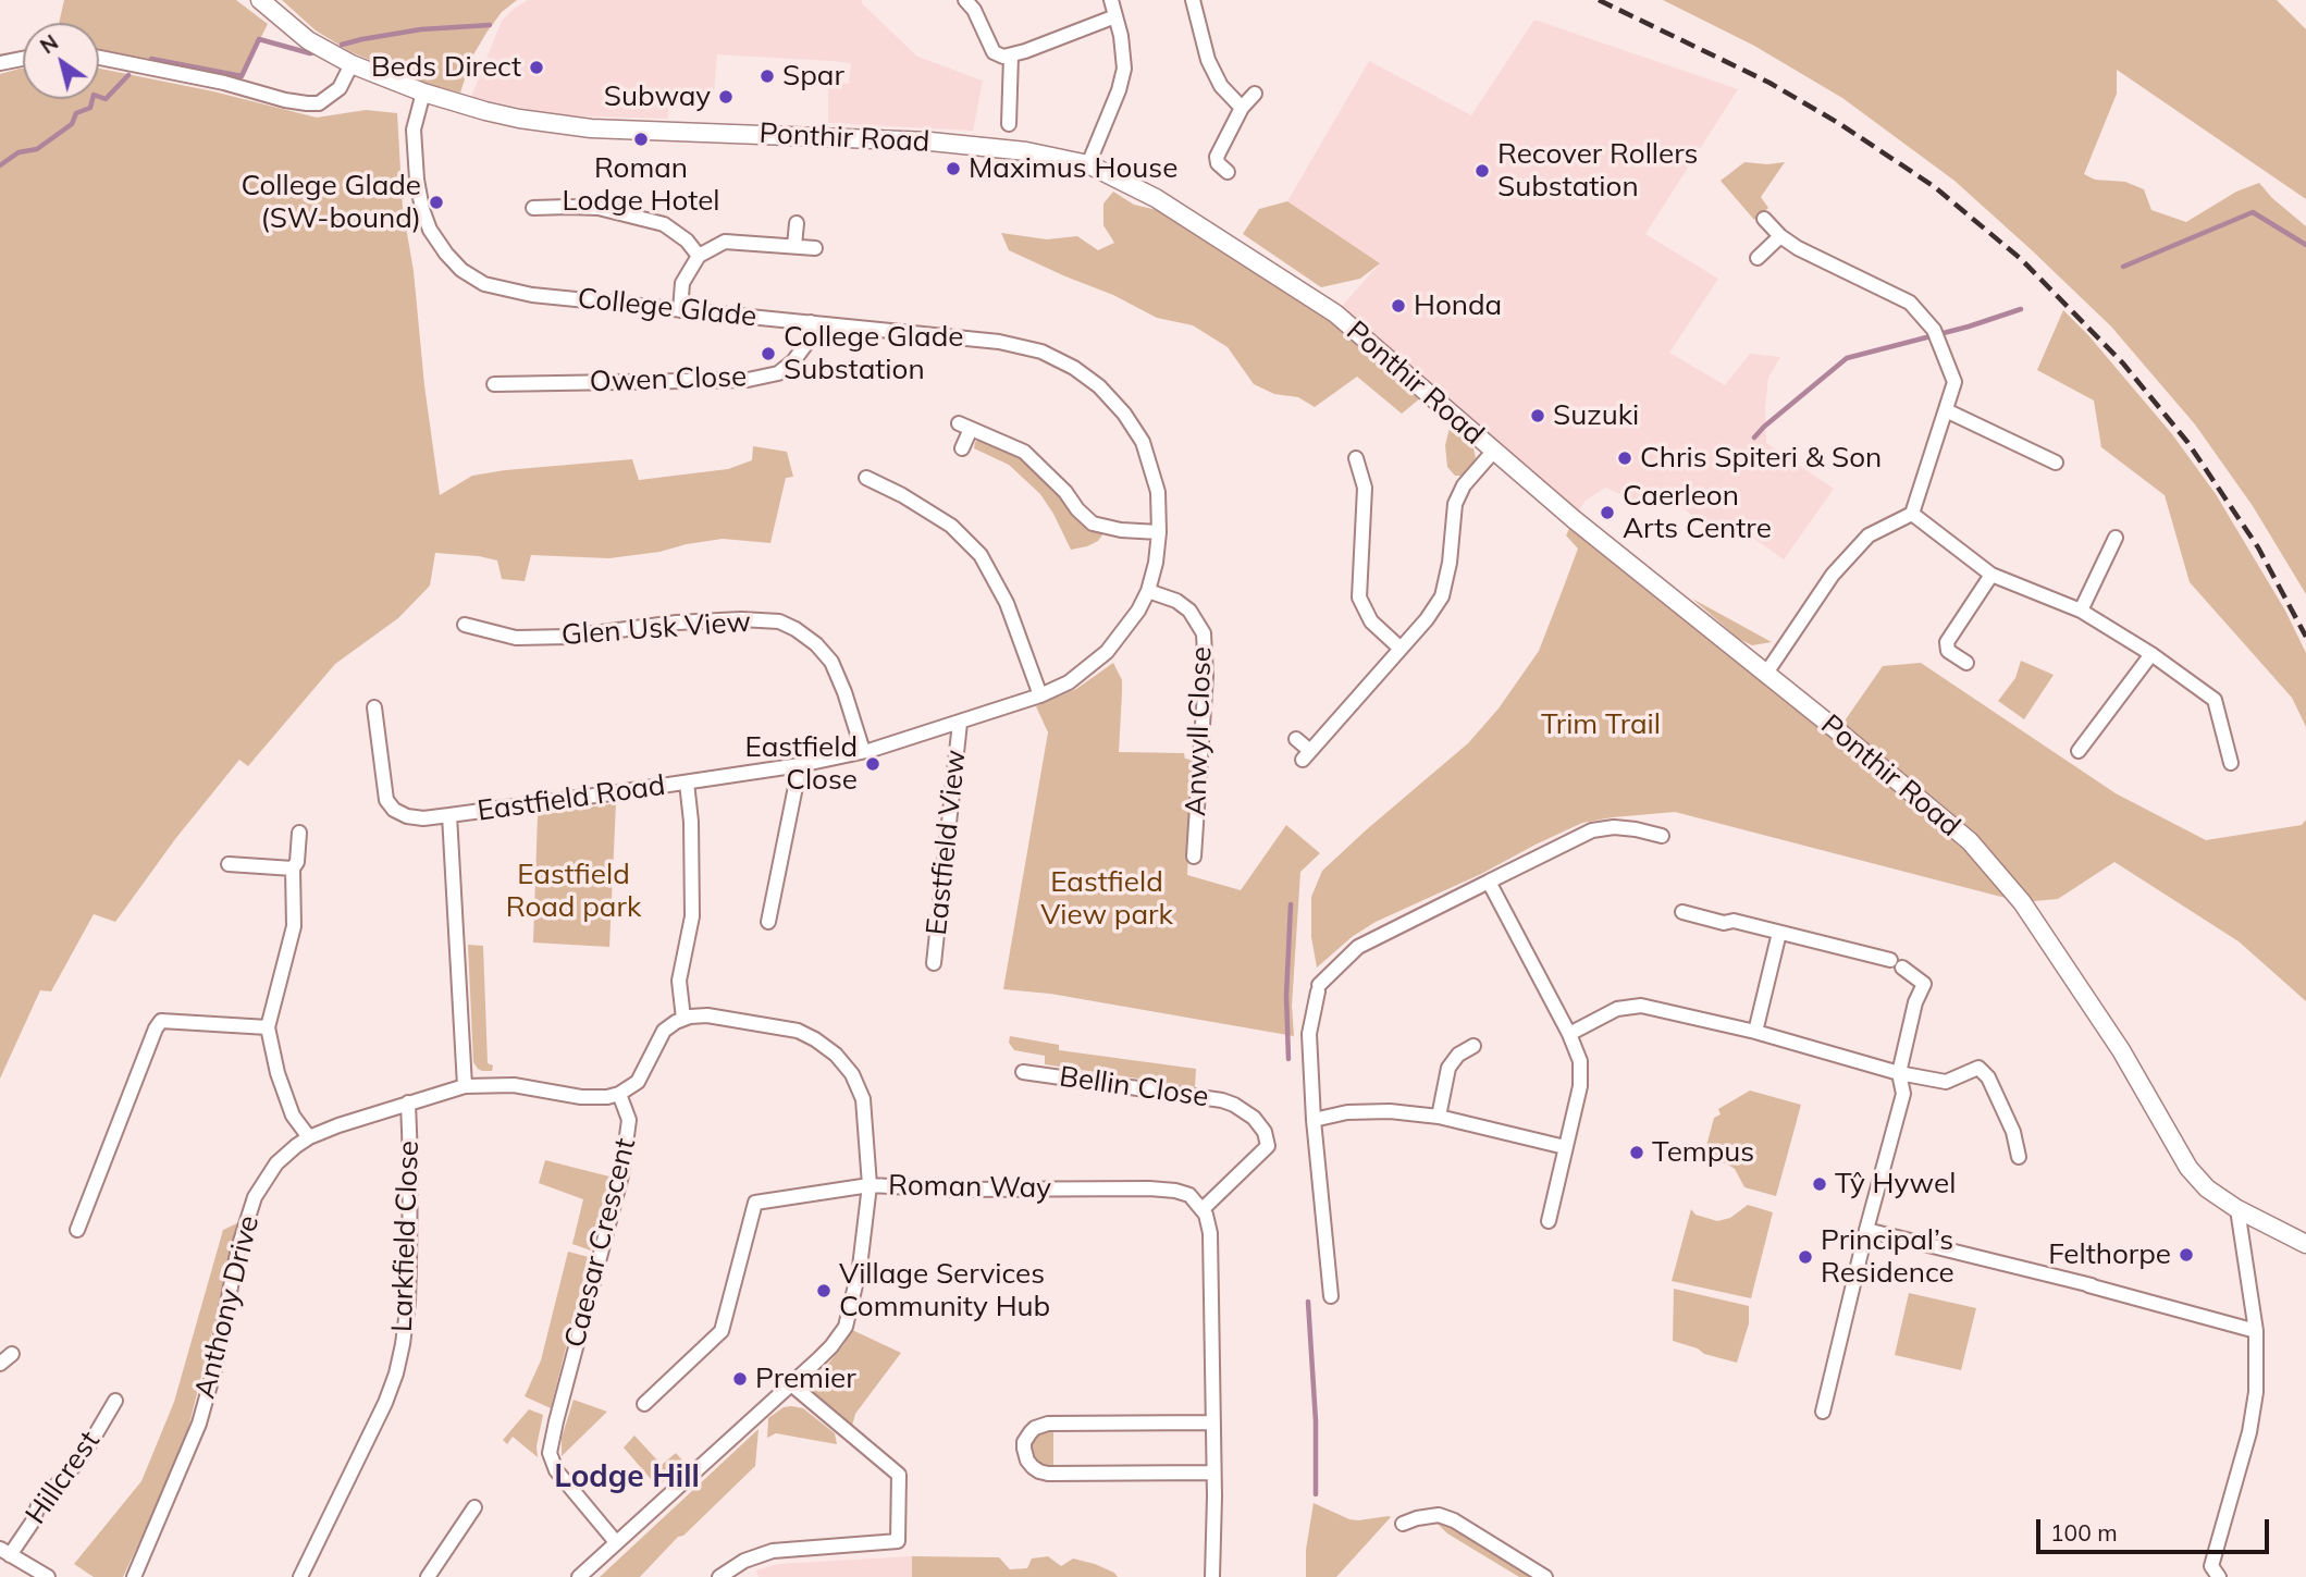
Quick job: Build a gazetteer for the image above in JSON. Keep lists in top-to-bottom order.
{
  "streets": {
    "main road": ["Ponthir Road"],
    "street": [
      "College Glade",
      "Owen Close",
      "Glen Usk View",
      "Anwyll Close",
      "Eastfield Road",
      "Eastfield View",
      "Bellin Close",
      "Roman Way",
      "Larkfield Close",
      "Caesar Crescent",
      "Anthony Drive",
      "Hillcrest"
    ]
  },
  "crossings": [
    ["Ponthir Road", "College Glade"],
    ["College Glade", "Owen Close"],
    ["College Glade", "Anwyll Close"],
    ["College Glade", "Eastfield Road"],
    ["College Glade", "Eastfield View"],
    ["Glen Usk View", "Eastfield Road"],
    ["Eastfield Road", "Eastfield View"],
    ["Eastfield Road", "Anthony Drive"],
    ["Bellin Close", "Roman Way"],
    ["Roman Way", "Caesar Crescent"],
    ["Larkfield Close", "Anthony Drive"],
    ["Caesar Crescent", "Anthony Drive"]
  ],
  "districts": ["Lodge Hill"],
  "parks": ["Trim Trail", "Eastfield Road park", "Eastfield View park"],
  "places": [
    "Beds Direct",
    "Spar",
    "Subway",
    "Roman Lodge Hotel",
    "Maximus House",
    "Recover Rollers Substation",
    "College Glade (SW-bound)",
    "Honda",
    "College Glade Substation",
    "Suzuki",
    "Chris Spiteri & Son",
    "Caerleon Arts Centre",
    "Eastfield Close",
    "Tempus",
    "Tŷ Hywel",
    "Felthorpe",
    "Principal’s Residence",
    "Village Services Community Hub",
    "Premier"
  ],
  "scale_bar": "100 m",
  "north": "top left"
}
